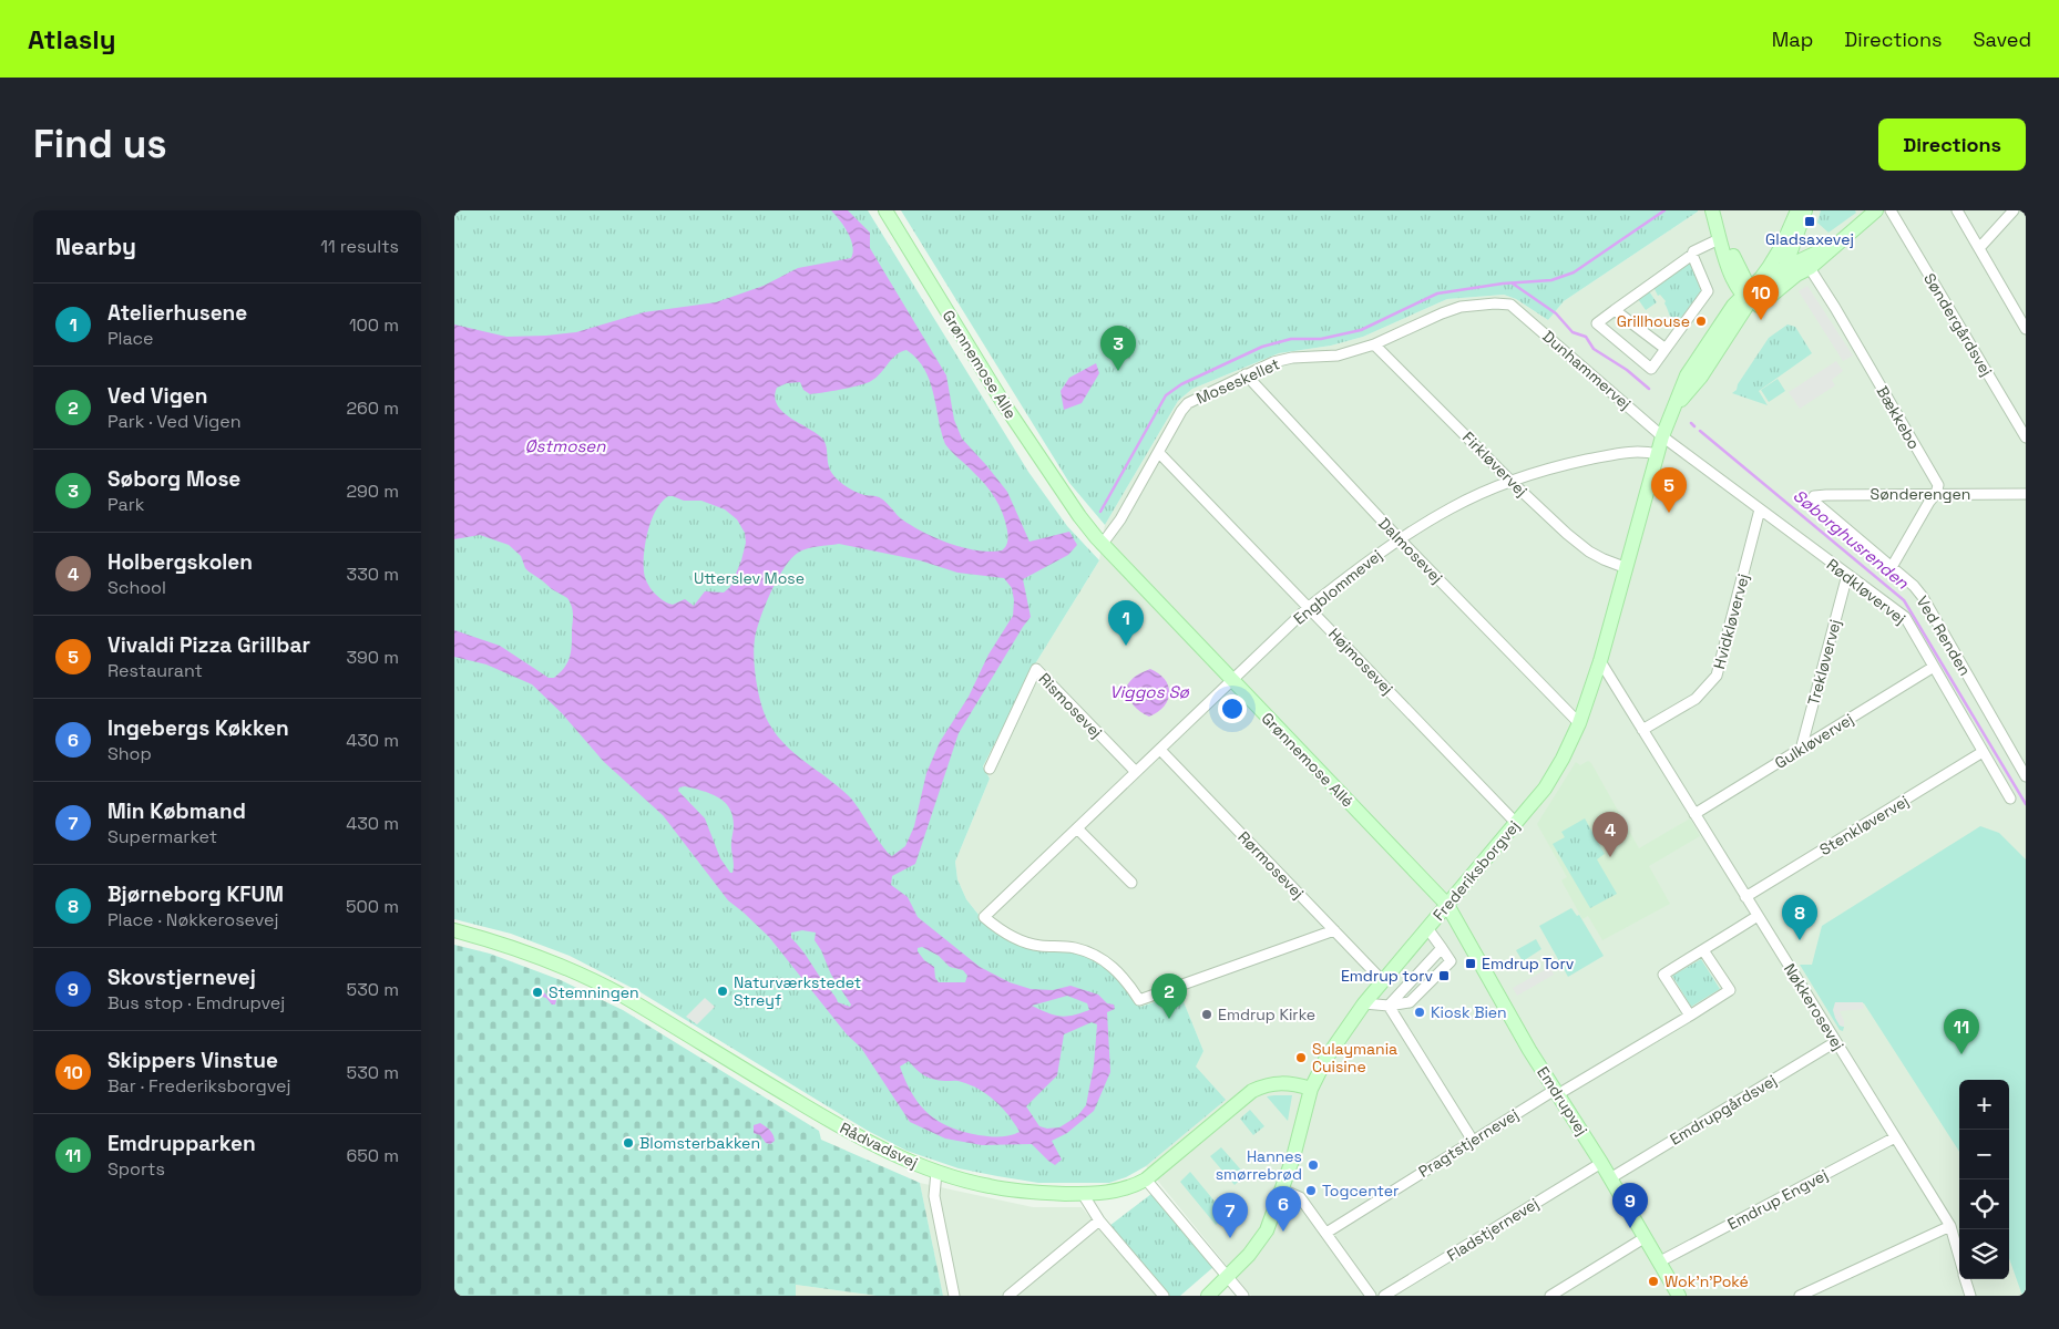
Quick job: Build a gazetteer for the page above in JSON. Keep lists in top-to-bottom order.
{
  "streets": {
    "street": [
      "Søndergårdsvej",
      "Grønnemose Alle",
      "Dunhammervej",
      "Moseskellet",
      "Bækkebo",
      "Firkløvervej",
      "Sønderengen",
      "Dalmosevej",
      "Engblommevej",
      "Rødkløvervej",
      "Hvidkløvervej",
      "Ved Renden",
      "Højmosevej",
      "Trekløvervej",
      "Rismosevej",
      "Gulkløvervej",
      "Grønnemose Allé",
      "Stenkløvervej",
      "Rørmosevej",
      "Frederiksborgvej",
      "Nøkkerosevej",
      "Emdrupvej",
      "Emdrupgårdsvej",
      "Pragtstjernevej",
      "Rådvadsvej",
      "Emdrup Engvej",
      "Fladstjernevej"
    ]
  },
  "crossings": [
    ["Grønnemose Alle", "Grønnemose Allé"],
    ["Dunhammervej", "Moseskellet"],
    ["Dunhammervej", "Rødkløvervej"],
    ["Dunhammervej", "Frederiksborgvej"],
    ["Moseskellet", "Firkløvervej"],
    ["Moseskellet", "Dalmosevej"],
    ["Moseskellet", "Højmosevej"],
    ["Moseskellet", "Grønnemose Allé"],
    ["Bækkebo", "Sønderengen"],
    ["Bækkebo", "Frederiksborgvej"],
    ["Firkløvervej", "Engblommevej"],
    ["Firkløvervej", "Frederiksborgvej"],
    ["Sønderengen", "Ved Renden"],
    ["Dalmosevej", "Engblommevej"],
    ["Dalmosevej", "Frederiksborgvej"],
    ["Engblommevej", "Højmosevej"],
    ["Engblommevej", "Rismosevej"],
    ["Engblommevej", "Grønnemose Allé"],
    ["Engblommevej", "Rørmosevej"],
    ["Engblommevej", "Frederiksborgvej"],
    ["Rødkløvervej", "Hvidkløvervej"],
    ["Rødkløvervej", "Trekløvervej"],
    ["Rødkløvervej", "Gulkløvervej"],
    ["Rødkløvervej", "Stenkløvervej"],
    ["Rødkløvervej", "Frederiksborgvej"],
    ["Hvidkløvervej", "Nøkkerosevej"],
    ["Højmosevej", "Frederiksborgvej"],
    ["Trekløvervej", "Gulkløvervej"],
    ["Gulkløvervej", "Nøkkerosevej"],
    ["Grønnemose Allé", "Frederiksborgvej"],
    ["Grønnemose Allé", "Emdrupvej"],
    ["Stenkløvervej", "Nøkkerosevej"],
    ["Rørmosevej", "Frederiksborgvej"],
    ["Frederiksborgvej", "Nøkkerosevej"],
    ["Frederiksborgvej", "Emdrupvej"],
    ["Frederiksborgvej", "Rådvadsvej"],
    ["Nøkkerosevej", "Emdrupgårdsvej"],
    ["Nøkkerosevej", "Emdrup Engvej"],
    ["Emdrupvej", "Emdrupgårdsvej"],
    ["Emdrupvej", "Pragtstjernevej"],
    ["Emdrupvej", "Emdrup Engvej"],
    ["Emdrupvej", "Fladstjernevej"]
  ],
  "water": ["Østmosen", "Søborghusrenden", "Viggos Sø"],
  "parks": ["Utterslev Mose"],
  "places": {
    "transit": ["Gladsaxevej", "Emdrup Torv", "Emdrup torv"],
    "other": [
      "Grillhouse",
      "Naturværkstedet Streyf",
      "Stemningen",
      "Kiosk Bien",
      "Emdrup Kirke",
      "Sulaymania Cuisine",
      "Blomsterbakken",
      "Hannes smørrebrød",
      "Togcenter",
      "Wok'n'Poké"
    ]
  },
  "page": {
    "header": "Atlasly",
    "nav": ["Map", "Directions", "Saved"],
    "buttons": "Directions",
    "title": "Find us",
    "heading": ["Nearby", "11 results"],
    "pins": [
      "10",
      "3",
      "5",
      "1",
      "4",
      "8",
      "2",
      "11",
      "9",
      "6",
      "7"
    ],
    "list": [
      {
        "mark": "1",
        "name": "Atelierhusene",
        "note": "Place",
        "value": "100 m"
      },
      {
        "mark": "2",
        "name": "Ved Vigen",
        "note": "Park · Ved Vigen",
        "value": "260 m"
      },
      {
        "mark": "3",
        "name": "Søborg Mose",
        "note": "Park",
        "value": "290 m"
      },
      {
        "mark": "4",
        "name": "Holbergskolen",
        "note": "School",
        "value": "330 m"
      },
      {
        "mark": "5",
        "name": "Vivaldi Pizza Grillbar",
        "note": "Restaurant",
        "value": "390 m"
      },
      {
        "mark": "6",
        "name": "Ingebergs Køkken",
        "note": "Shop",
        "value": "430 m"
      },
      {
        "mark": "7",
        "name": "Min Købmand",
        "note": "Supermarket",
        "value": "430 m"
      },
      {
        "mark": "8",
        "name": "Bjørneborg KFUM",
        "note": "Place · Nøkkerosevej",
        "value": "500 m"
      },
      {
        "mark": "9",
        "name": "Skovstjernevej",
        "note": "Bus stop · Emdrupvej",
        "value": "530 m"
      },
      {
        "mark": "10",
        "name": "Skippers Vinstue",
        "note": "Bar · Frederiksborgvej",
        "value": "530 m"
      },
      {
        "mark": "11",
        "name": "Emdrupparken",
        "note": "Sports",
        "value": "650 m"
      }
    ],
    "map_buttons": ["+", "−"]
  }
}
